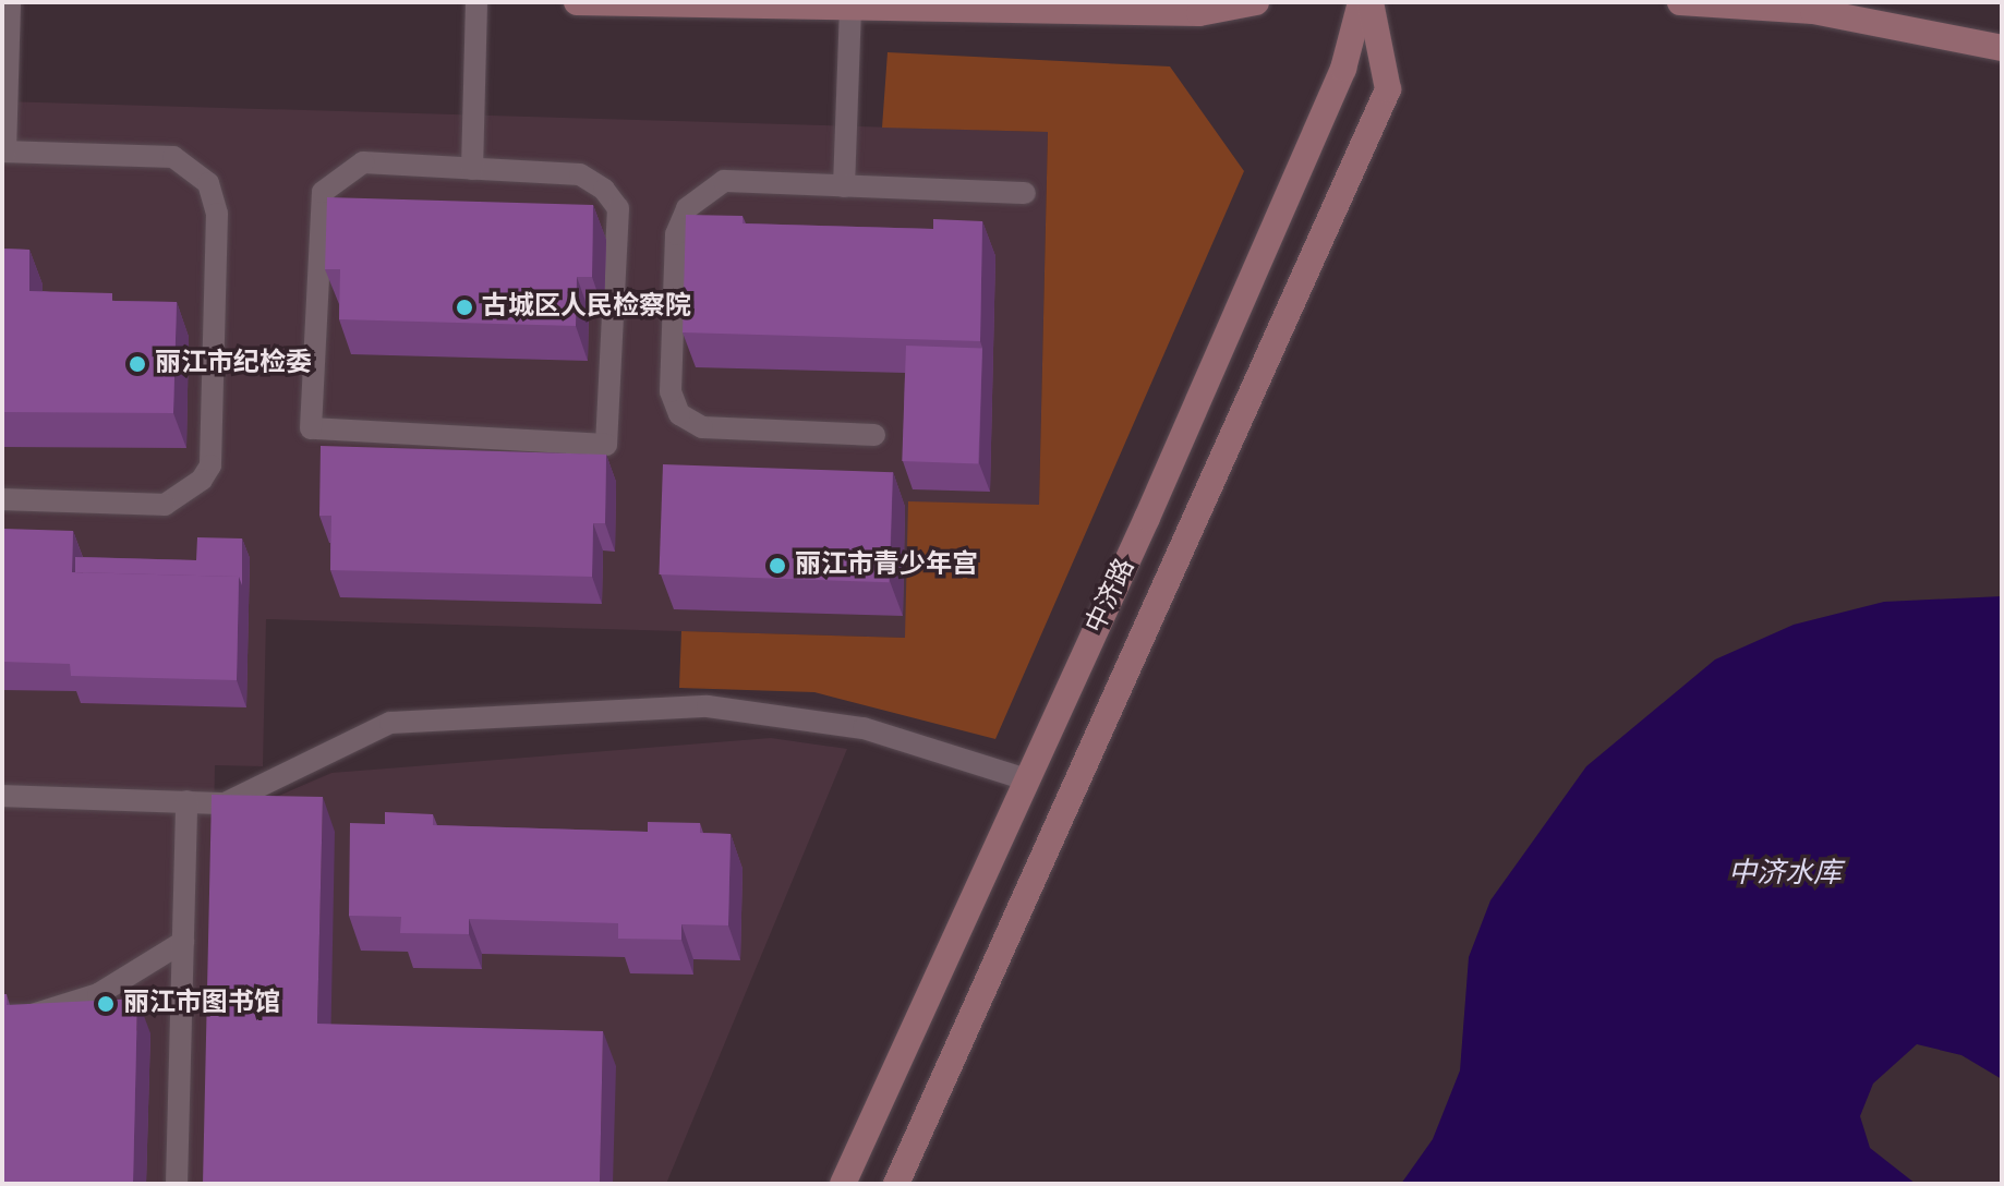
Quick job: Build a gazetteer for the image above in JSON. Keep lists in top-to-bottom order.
{
  "streets": {
    "street": ["中济路"]
  },
  "water": ["中济水库"],
  "places": [
    "古城区人民检察院",
    "丽江市纪检委",
    "丽江市青少年宫",
    "丽江市图书馆"
  ]
}
